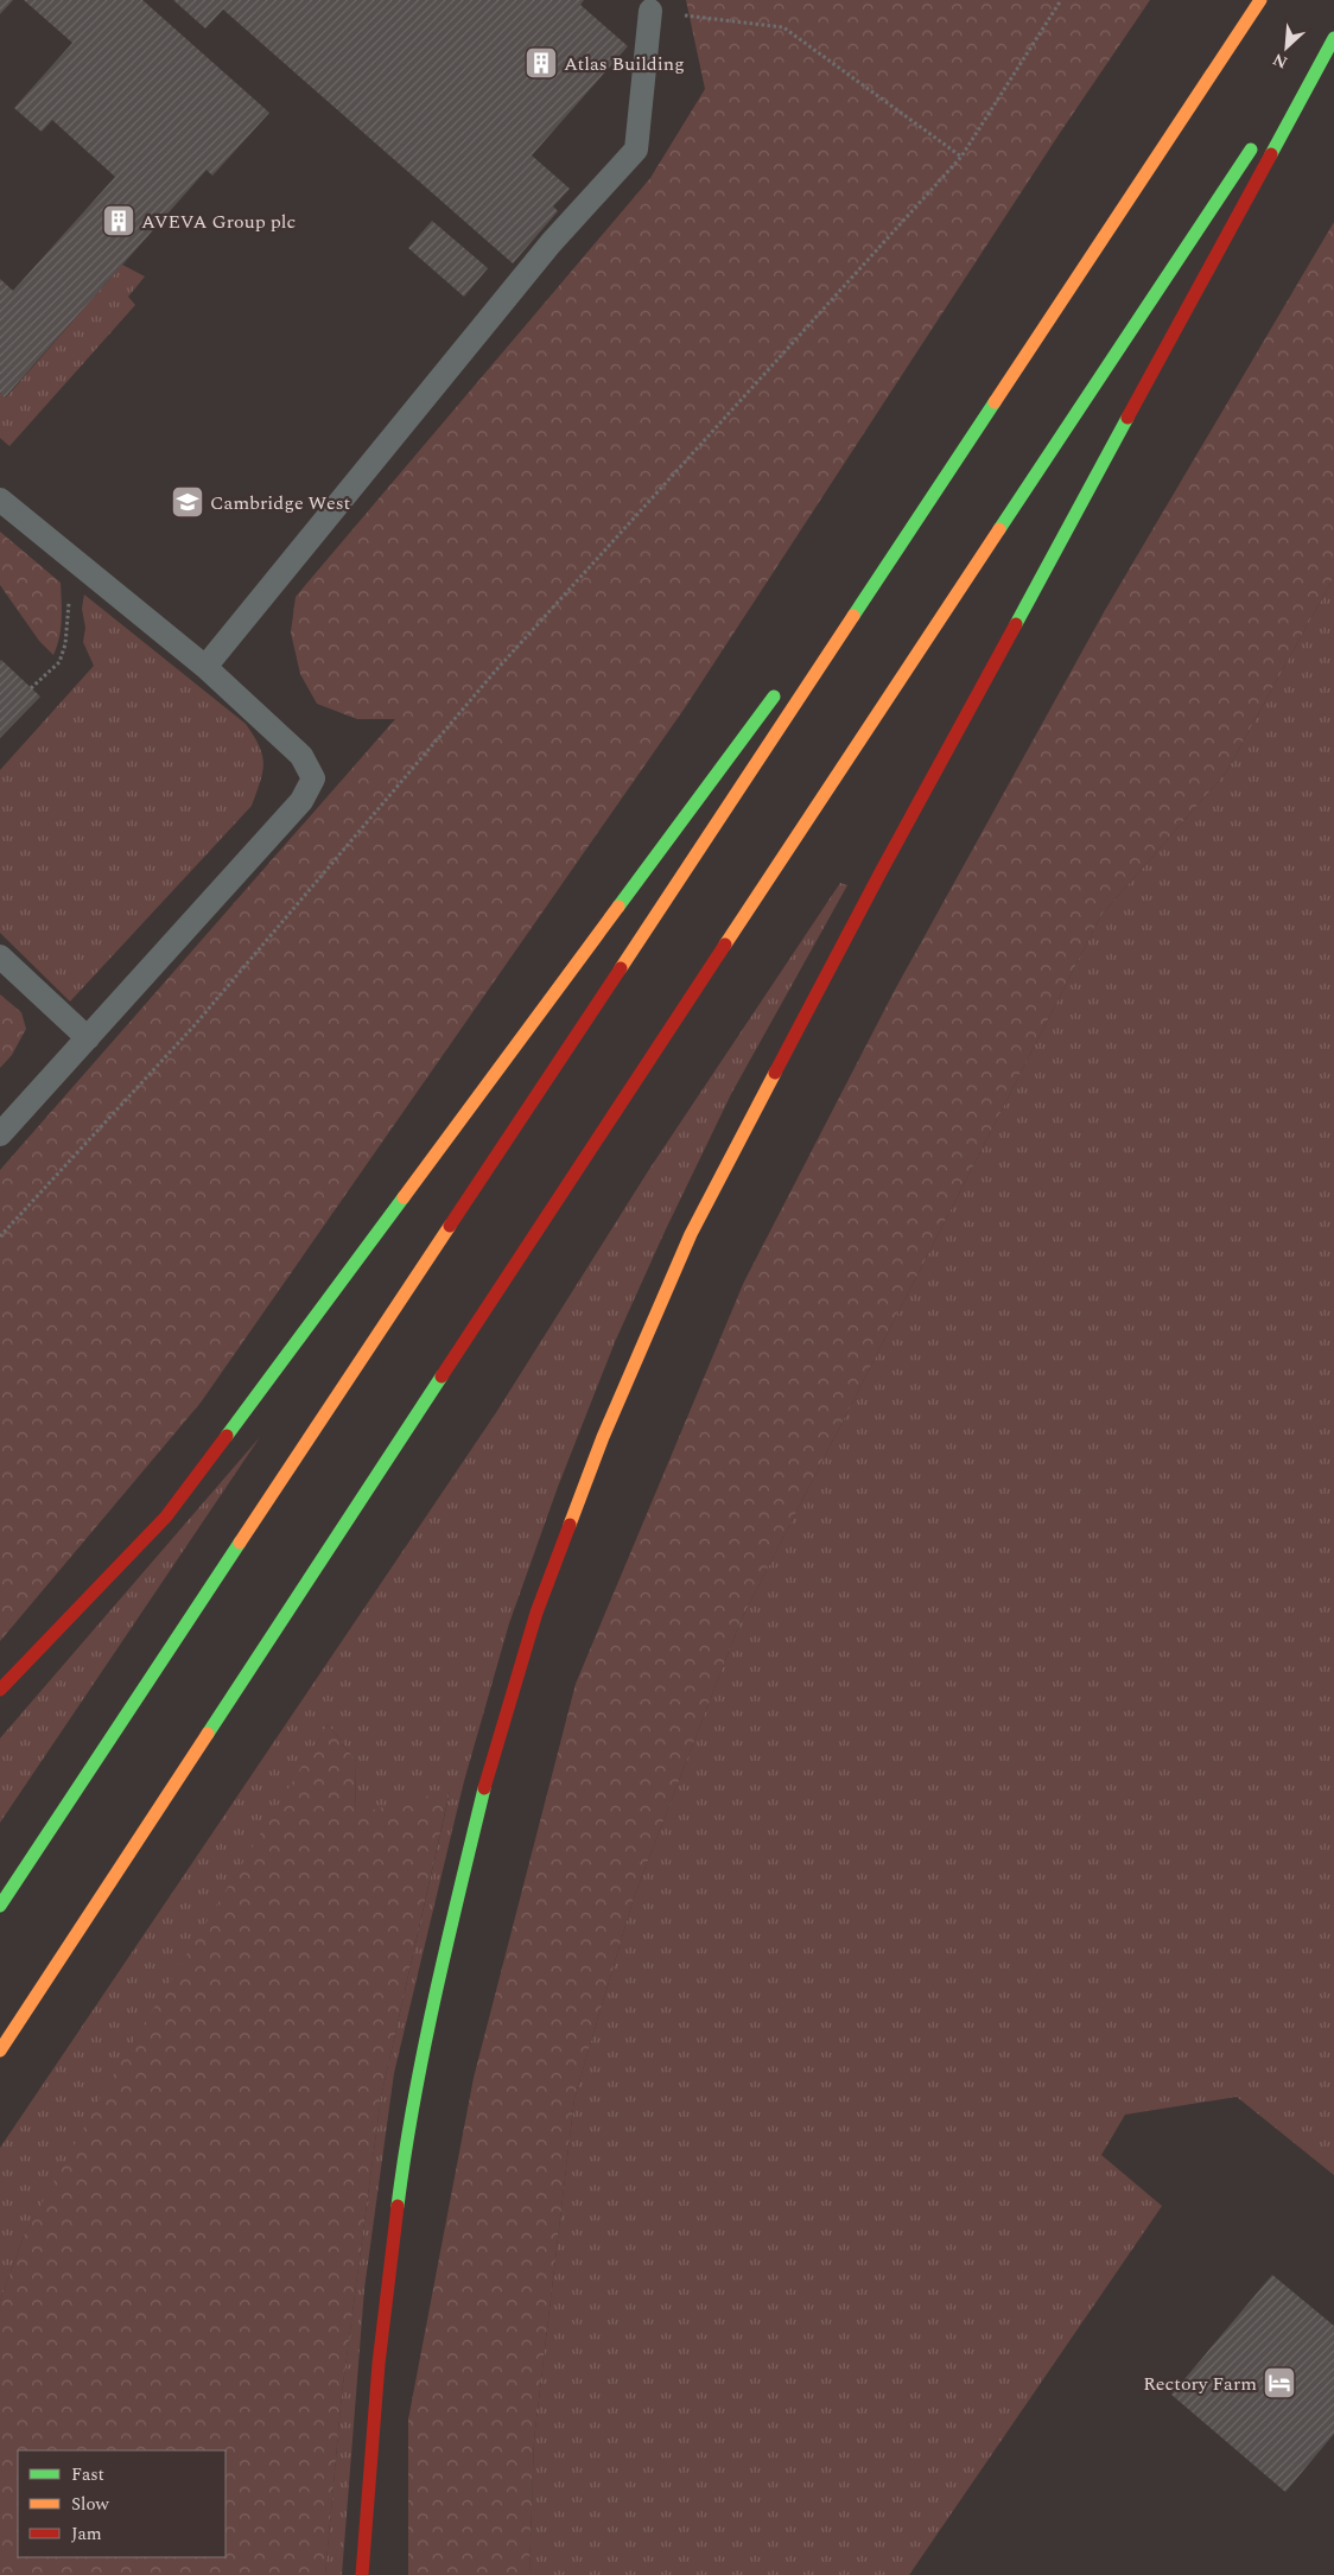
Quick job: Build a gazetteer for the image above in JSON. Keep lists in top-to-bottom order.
{
  "places": {
    "building": ["Atlas Building", "AVEVA Group plc"],
    "school or university": ["Cambridge West"],
    "hotel": ["Rectory Farm"]
  },
  "legend": ["Fast", "Slow", "Jam"],
  "north": "bottom left"
}
